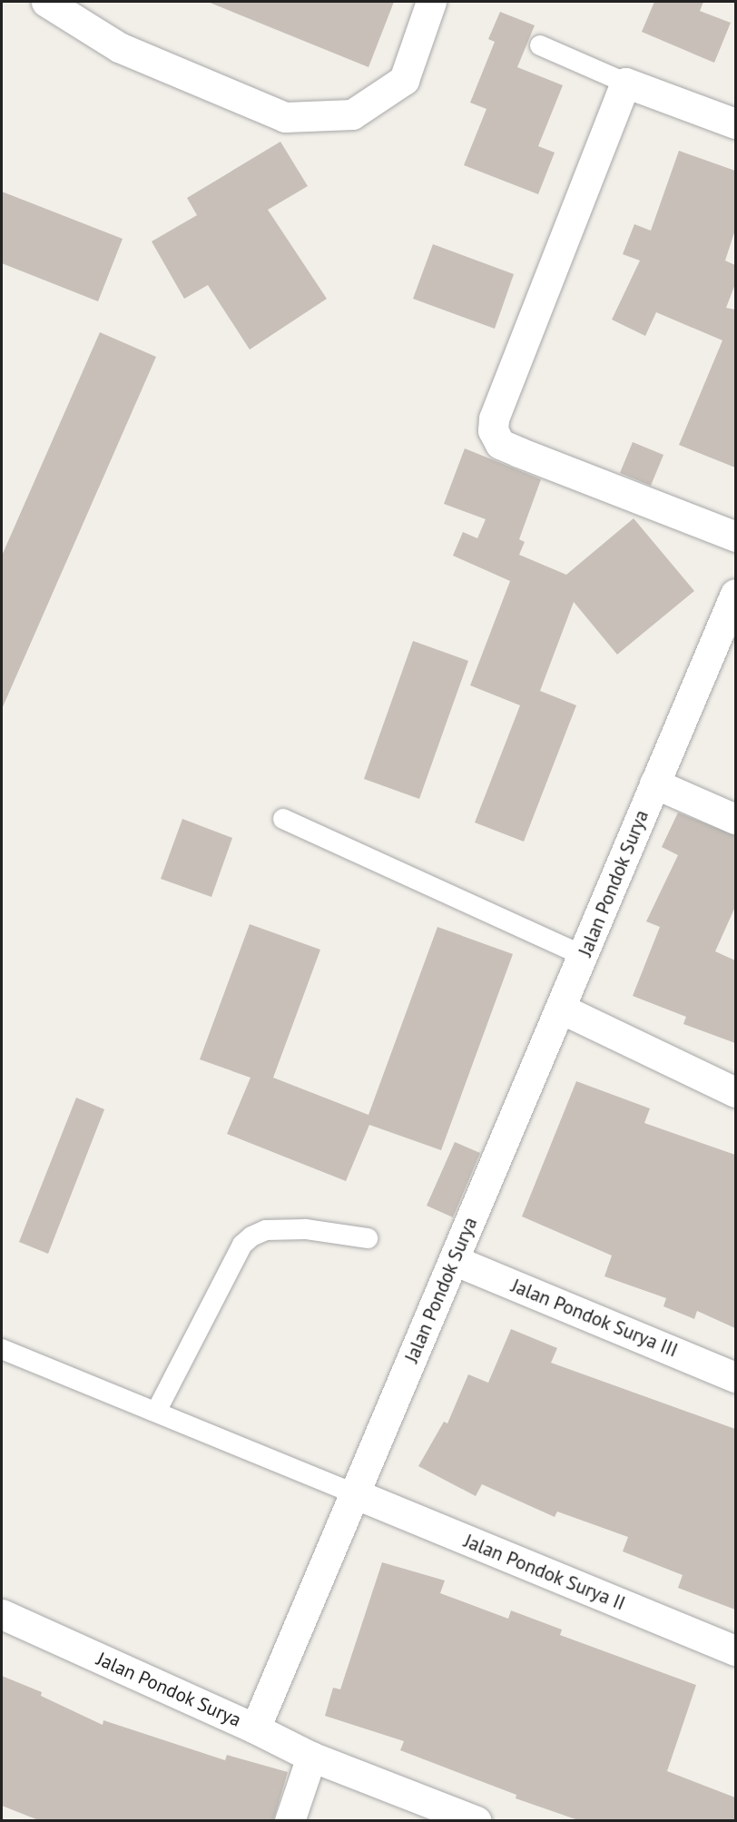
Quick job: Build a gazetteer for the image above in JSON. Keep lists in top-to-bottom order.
{
  "streets": {
    "street": ["Jalan Pondok Surya", "Jalan Pondok Surya III", "Jalan Pondok Surya II"]
  },
  "crossings": [
    ["Jalan Pondok Surya", "Jalan Pondok Surya III"],
    ["Jalan Pondok Surya", "Jalan Pondok Surya II"]
  ]
}
